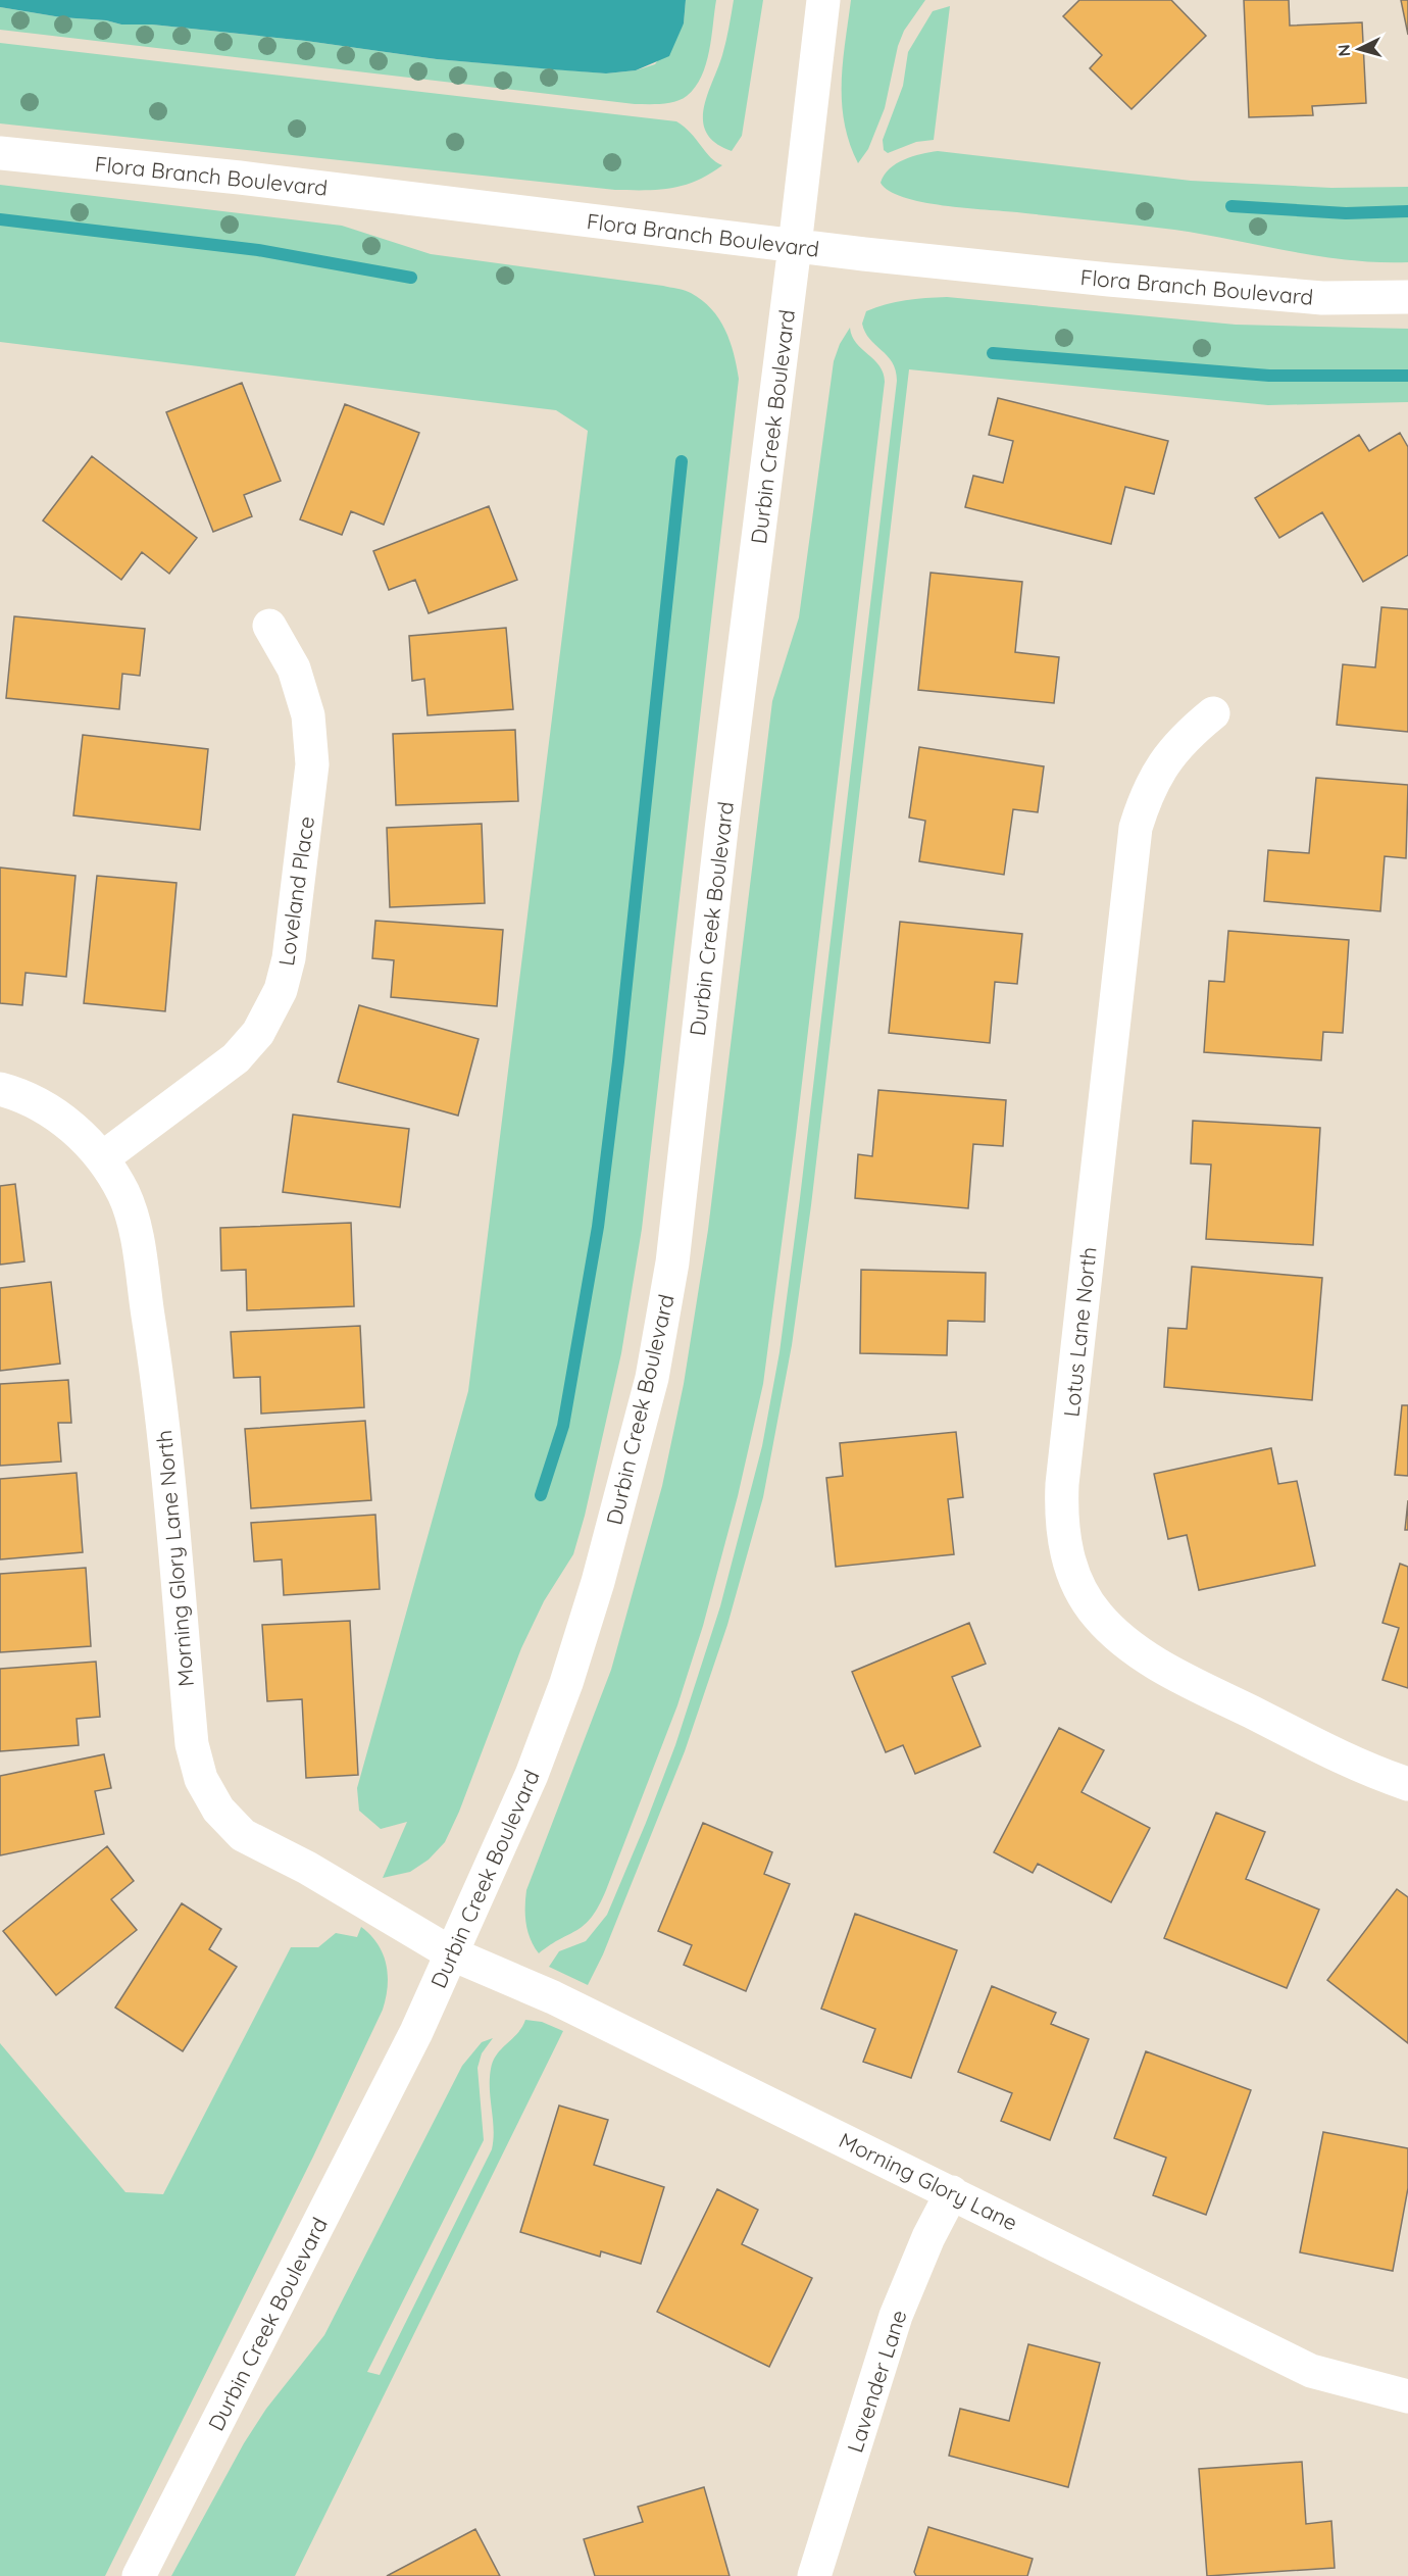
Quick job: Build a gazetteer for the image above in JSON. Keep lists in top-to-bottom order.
{
  "streets": {
    "street": [
      "Flora Branch Boulevard",
      "Durbin Creek Boulevard",
      "Loveland Place",
      "Lotus Lane North",
      "Morning Glory Lane North",
      "Morning Glory Lane",
      "Lavender Lane"
    ]
  },
  "crossings": [
    ["Flora Branch Boulevard", "Durbin Creek Boulevard"],
    ["Durbin Creek Boulevard", "Morning Glory Lane North"],
    ["Durbin Creek Boulevard", "Morning Glory Lane"],
    ["Loveland Place", "Morning Glory Lane North"],
    ["Morning Glory Lane North", "Morning Glory Lane"],
    ["Morning Glory Lane", "Lavender Lane"]
  ],
  "north": "left"
}
